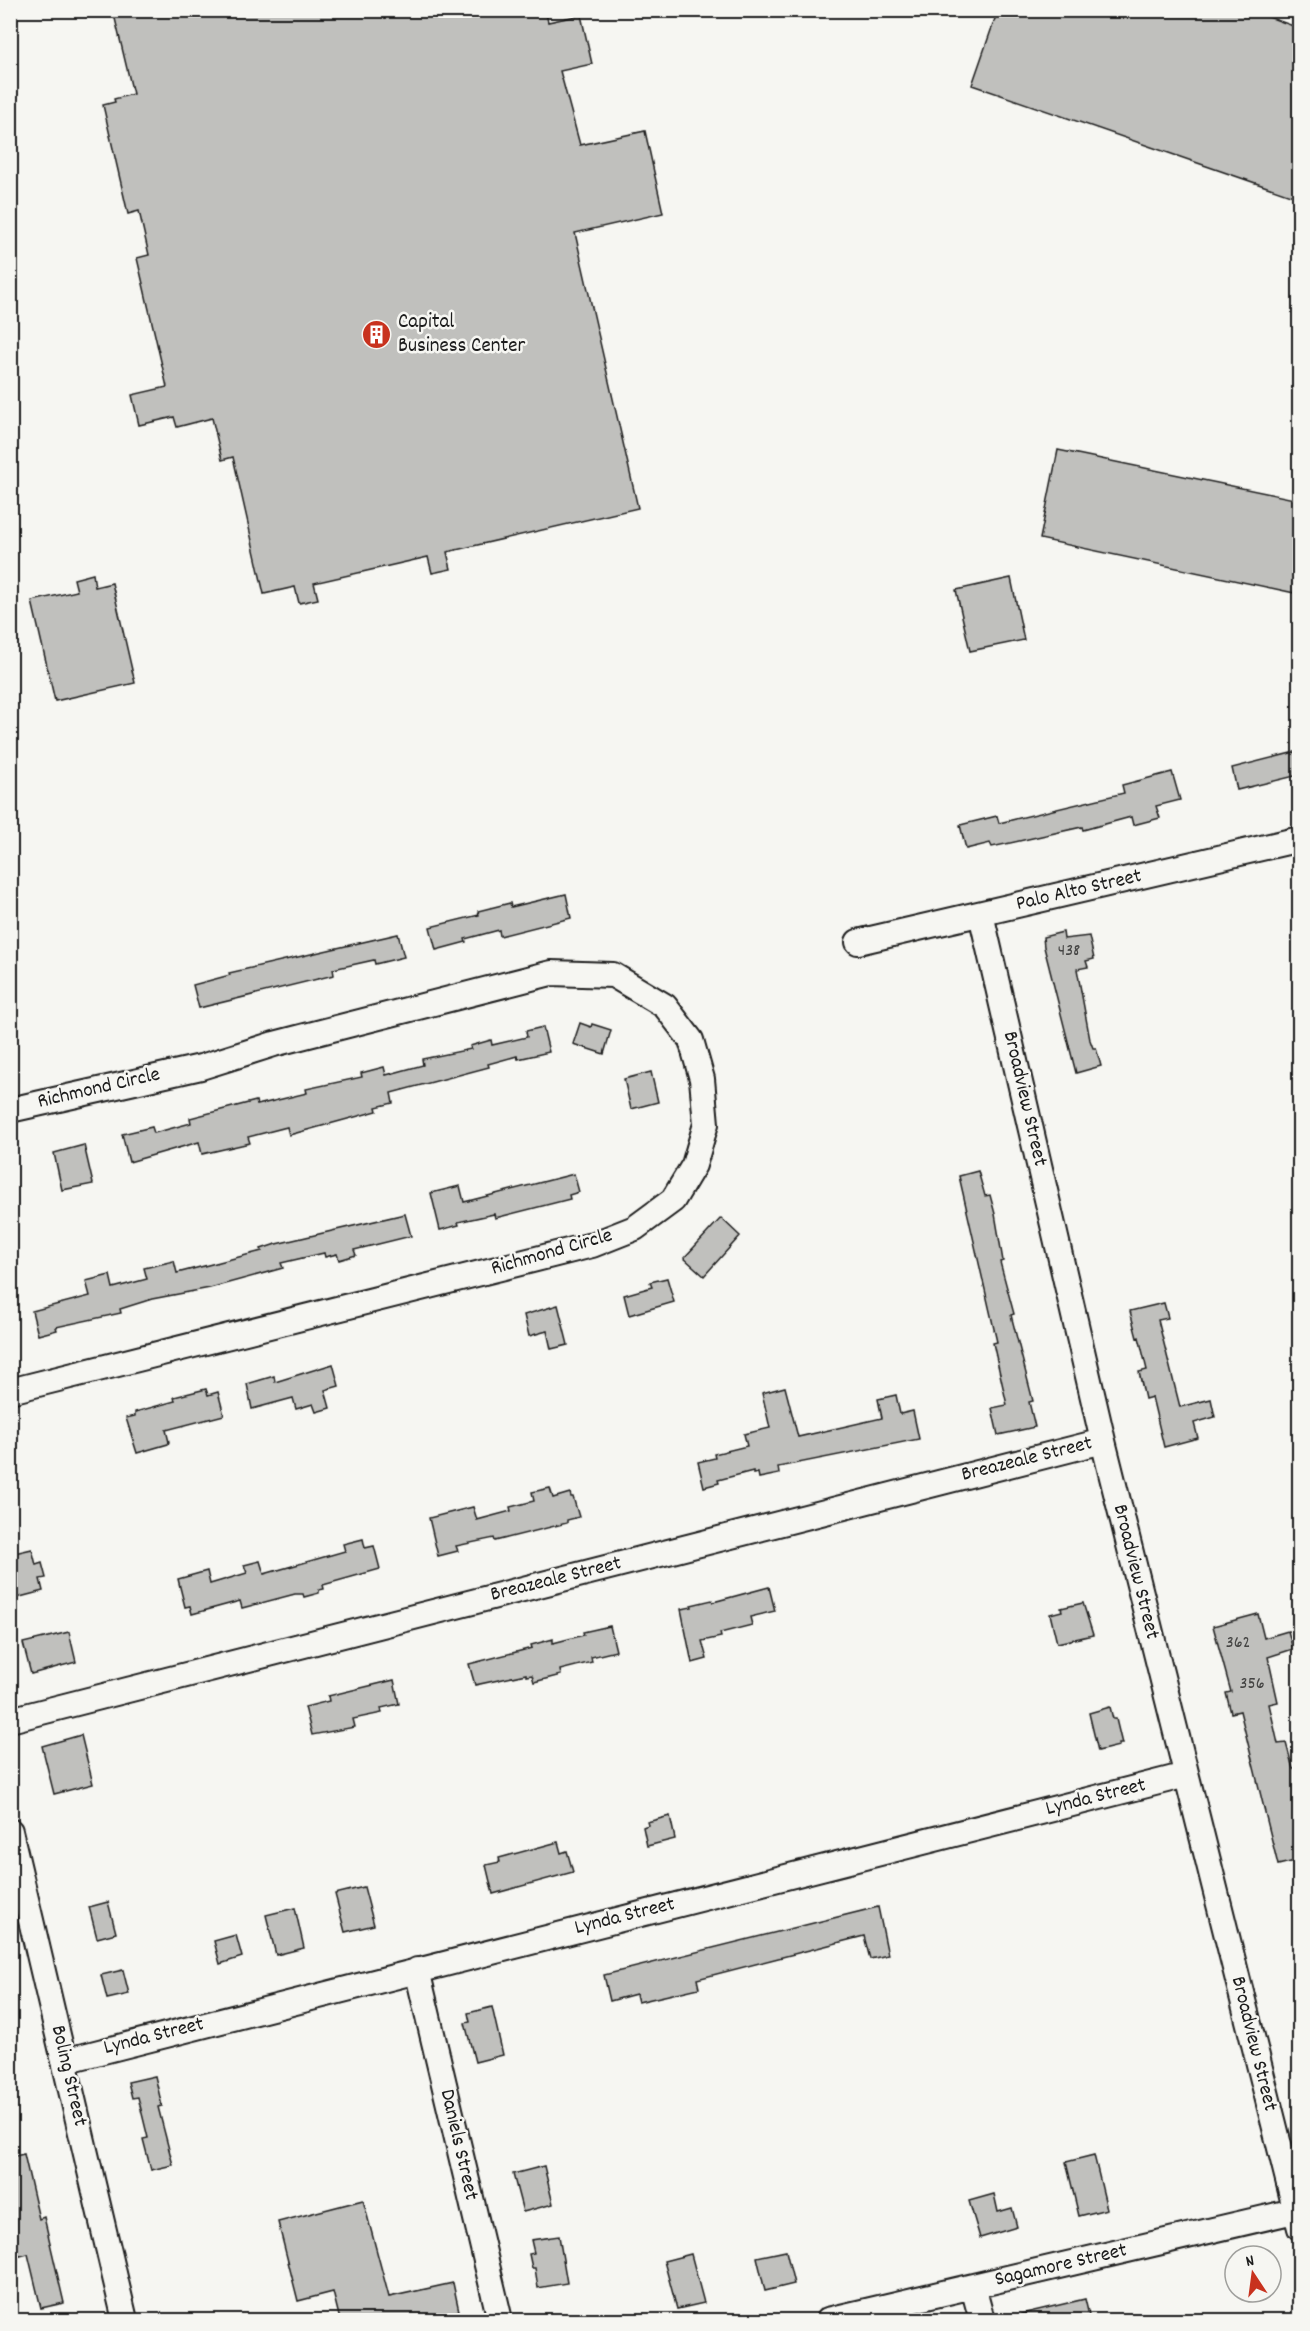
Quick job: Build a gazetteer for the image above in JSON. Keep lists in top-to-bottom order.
{
  "streets": {
    "street": [
      "Palo Alto Street",
      "Richmond Circle",
      "Broadview Street",
      "Breazeale Street",
      "Lynda Street",
      "Boling Street",
      "Daniels Street",
      "Sagamore Street"
    ]
  },
  "crossings": [
    ["Palo Alto Street", "Broadview Street"],
    ["Broadview Street", "Breazeale Street"],
    ["Broadview Street", "Lynda Street"],
    ["Broadview Street", "Sagamore Street"],
    ["Lynda Street", "Boling Street"],
    ["Lynda Street", "Daniels Street"]
  ],
  "places": {
    "building": ["Capital Business Center"]
  },
  "house_numbers": ["438", "362", "356"],
  "north": "top"
}
